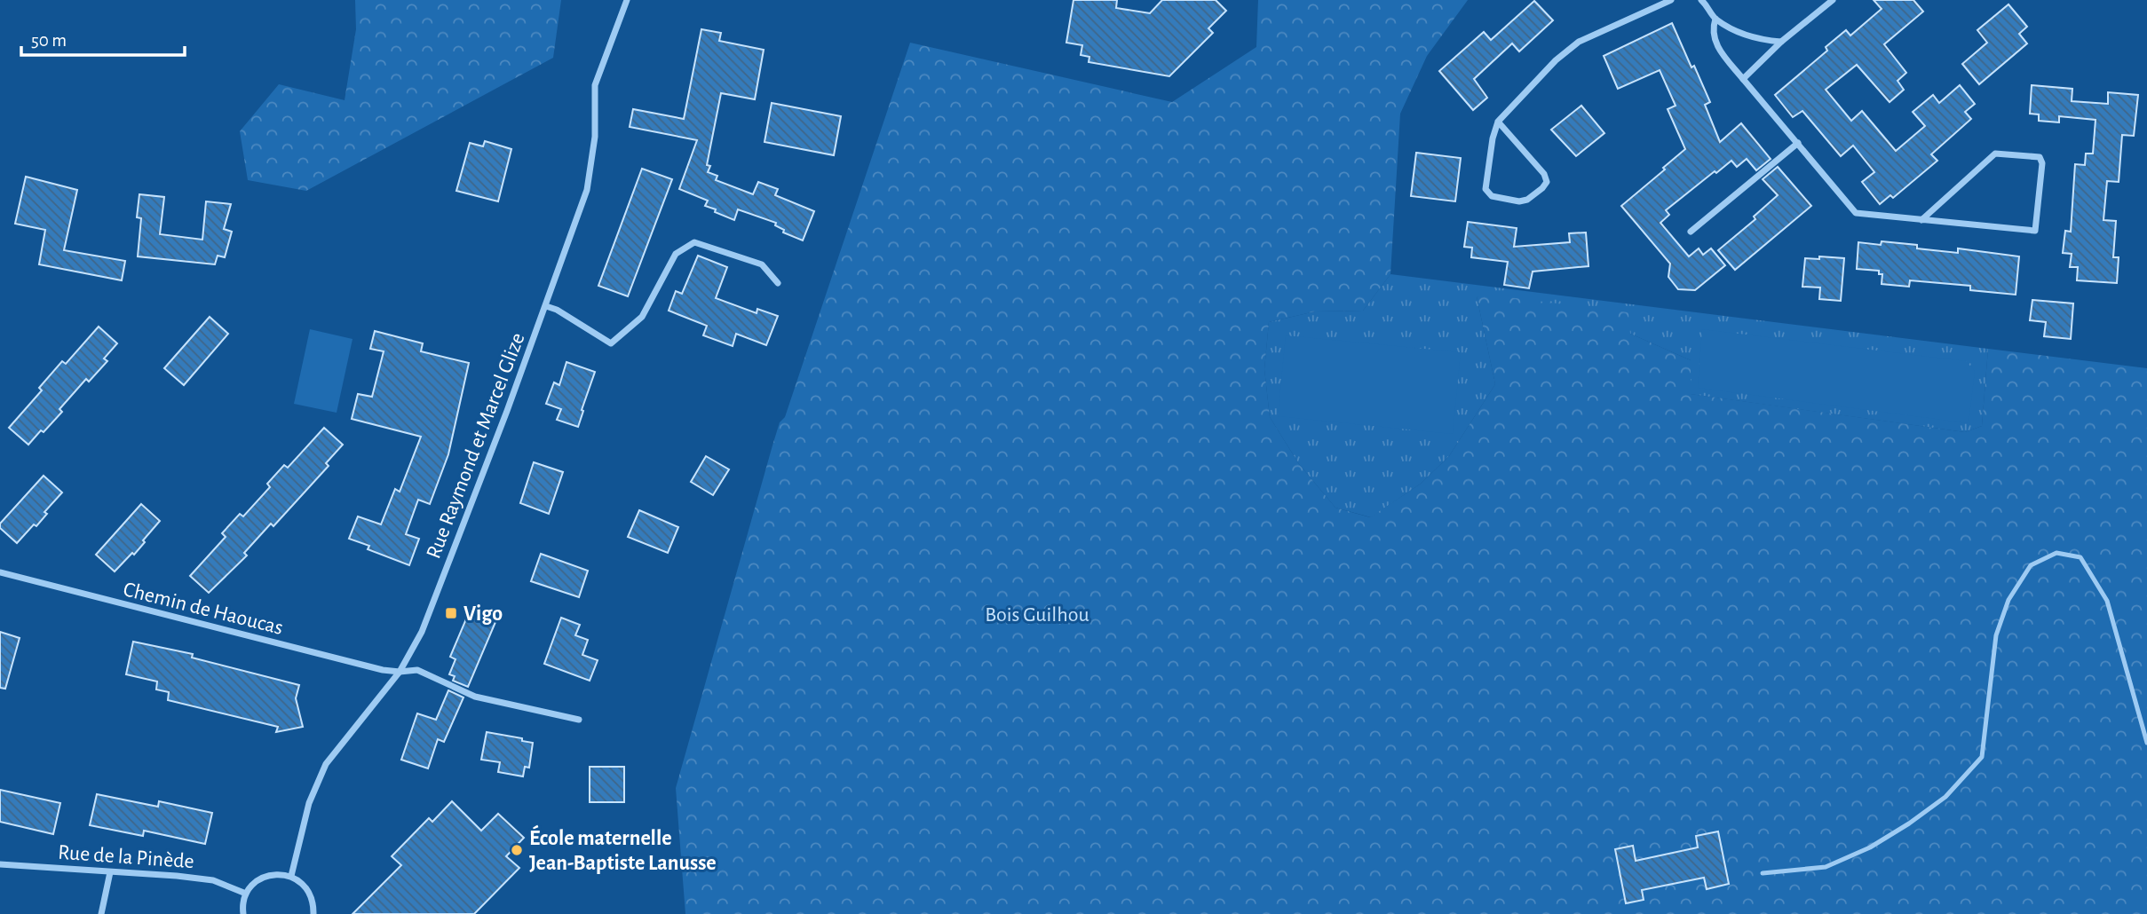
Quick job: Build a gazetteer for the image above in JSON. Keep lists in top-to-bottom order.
{
  "streets": {
    "street": ["Rue Raymond et Marcel Glize", "Chemin de Haoucas", "Rue de la Pinède"]
  },
  "crossings": [
    ["Rue Raymond et Marcel Glize", "Chemin de Haoucas"]
  ],
  "parks": ["Bois Guilhou"],
  "places": {
    "transit": ["Vigo"],
    "other": ["École maternelle Jean-Baptiste Lanusse"]
  },
  "scale_bar": "50 m"
}
